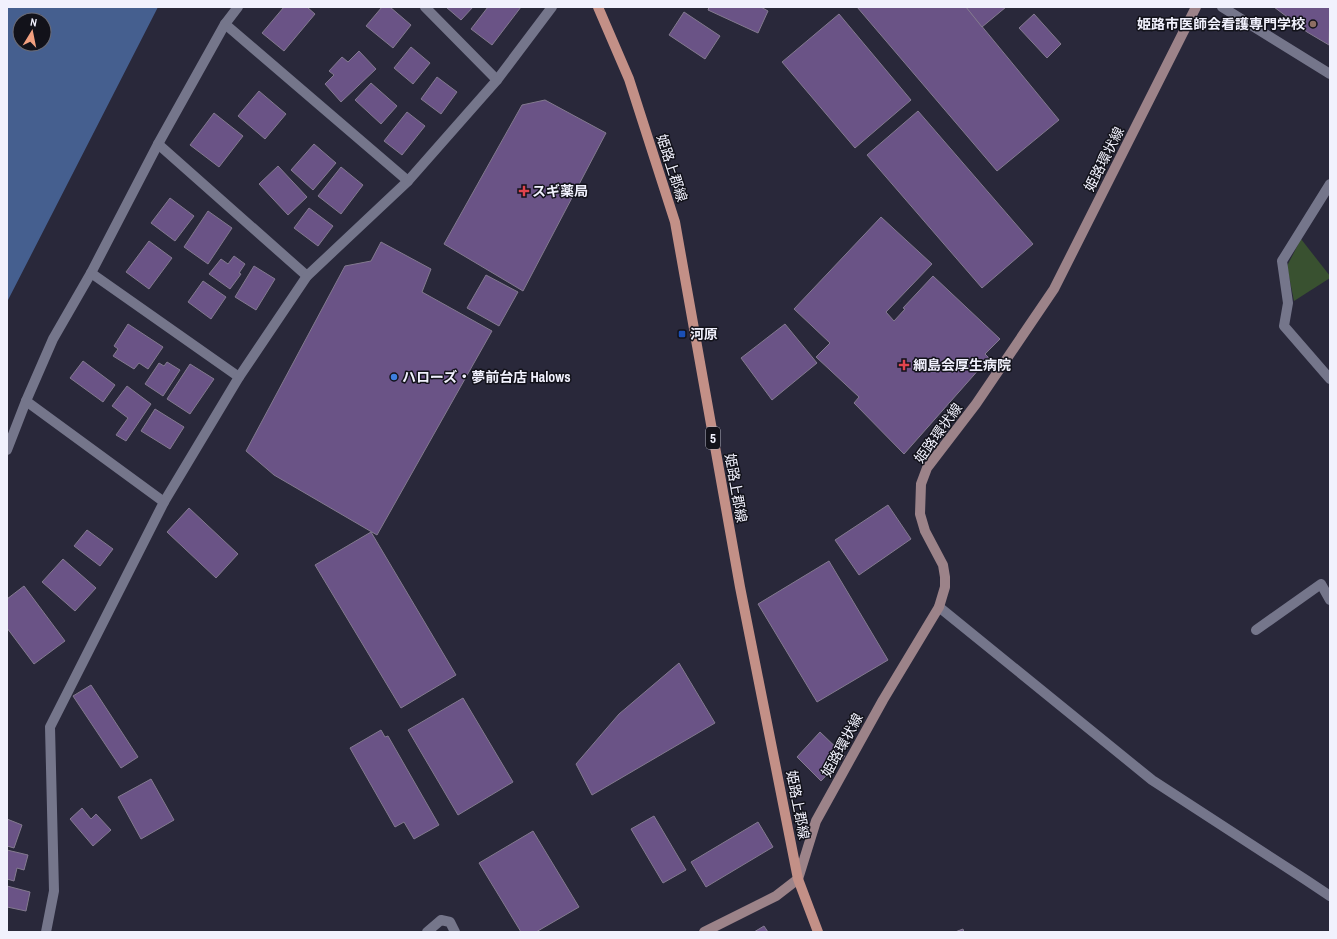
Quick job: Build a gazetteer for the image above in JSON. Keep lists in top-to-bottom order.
{
  "streets": {
    "main road": ["姫路環状線", "姫路上郡線", "5"]
  },
  "crossings": [
    ["姫路環状線", "姫路上郡線"]
  ],
  "places": {
    "other": ["姫路市医師会看護専門学校", "ハローズ・夢前台店 Halows"],
    "health": ["スギ薬局", "綱島会厚生病院"],
    "transit": ["河原"]
  },
  "north": "top"
}
